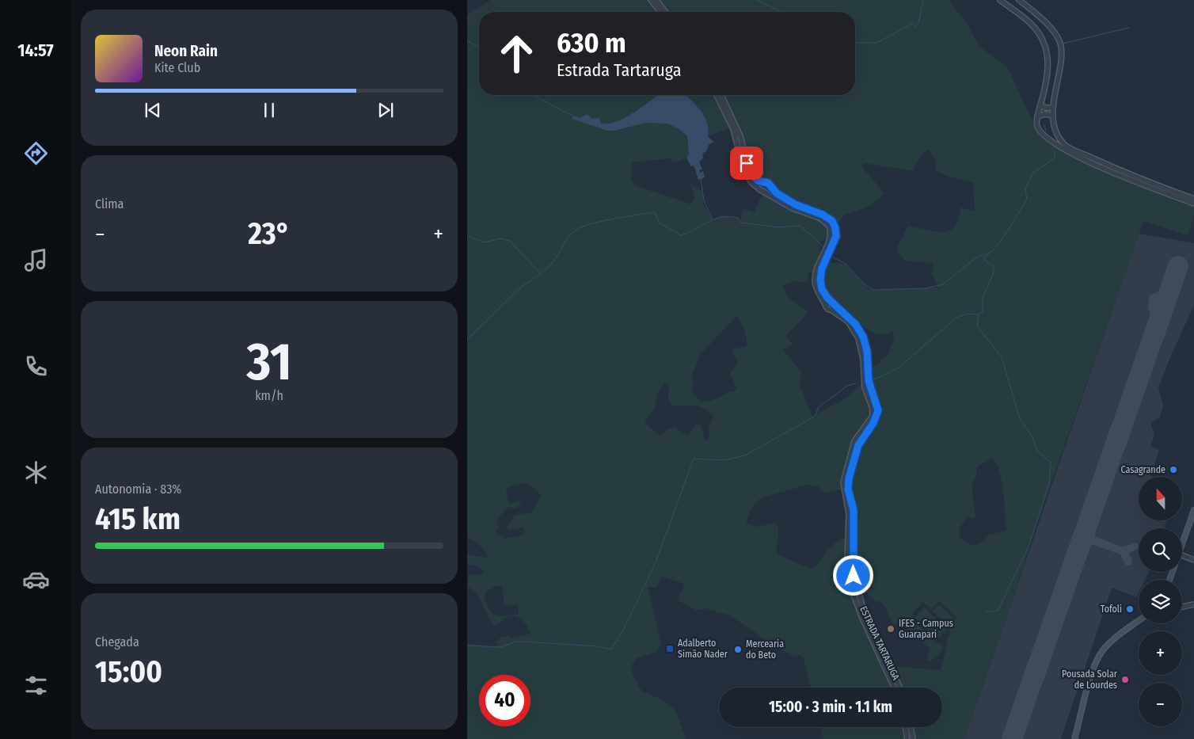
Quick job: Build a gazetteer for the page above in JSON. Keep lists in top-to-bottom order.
{
  "streets": {
    "street": ["ESTRADA TARTARUGA"]
  },
  "places": {
    "other": [
      "Casagrande",
      "Tofoli",
      "IFES - Campus Guarapari",
      "Mercearia do Beto",
      "Pousada Solar de Lourdes"
    ],
    "transit": ["Adalberto Simão Nader"]
  },
  "north": "top",
  "page": {
    "tabs": "14:57",
    "turn": ["630 m", "Estrada Tartaruga"],
    "song": ["Neon Rain", "Kite Club"],
    "tile": [
      "Clima",
      ["31", "km/h"],
      ["Autonomia · 83%", "415 km"],
      ["Chegada", "15:00"]
    ],
    "heat": ["−", "23°", "+"],
    "map_buttons": ["+", "−"],
    "limit": "40",
    "trip": "15:00 · 3 min · 1.1 km"
  }
}
